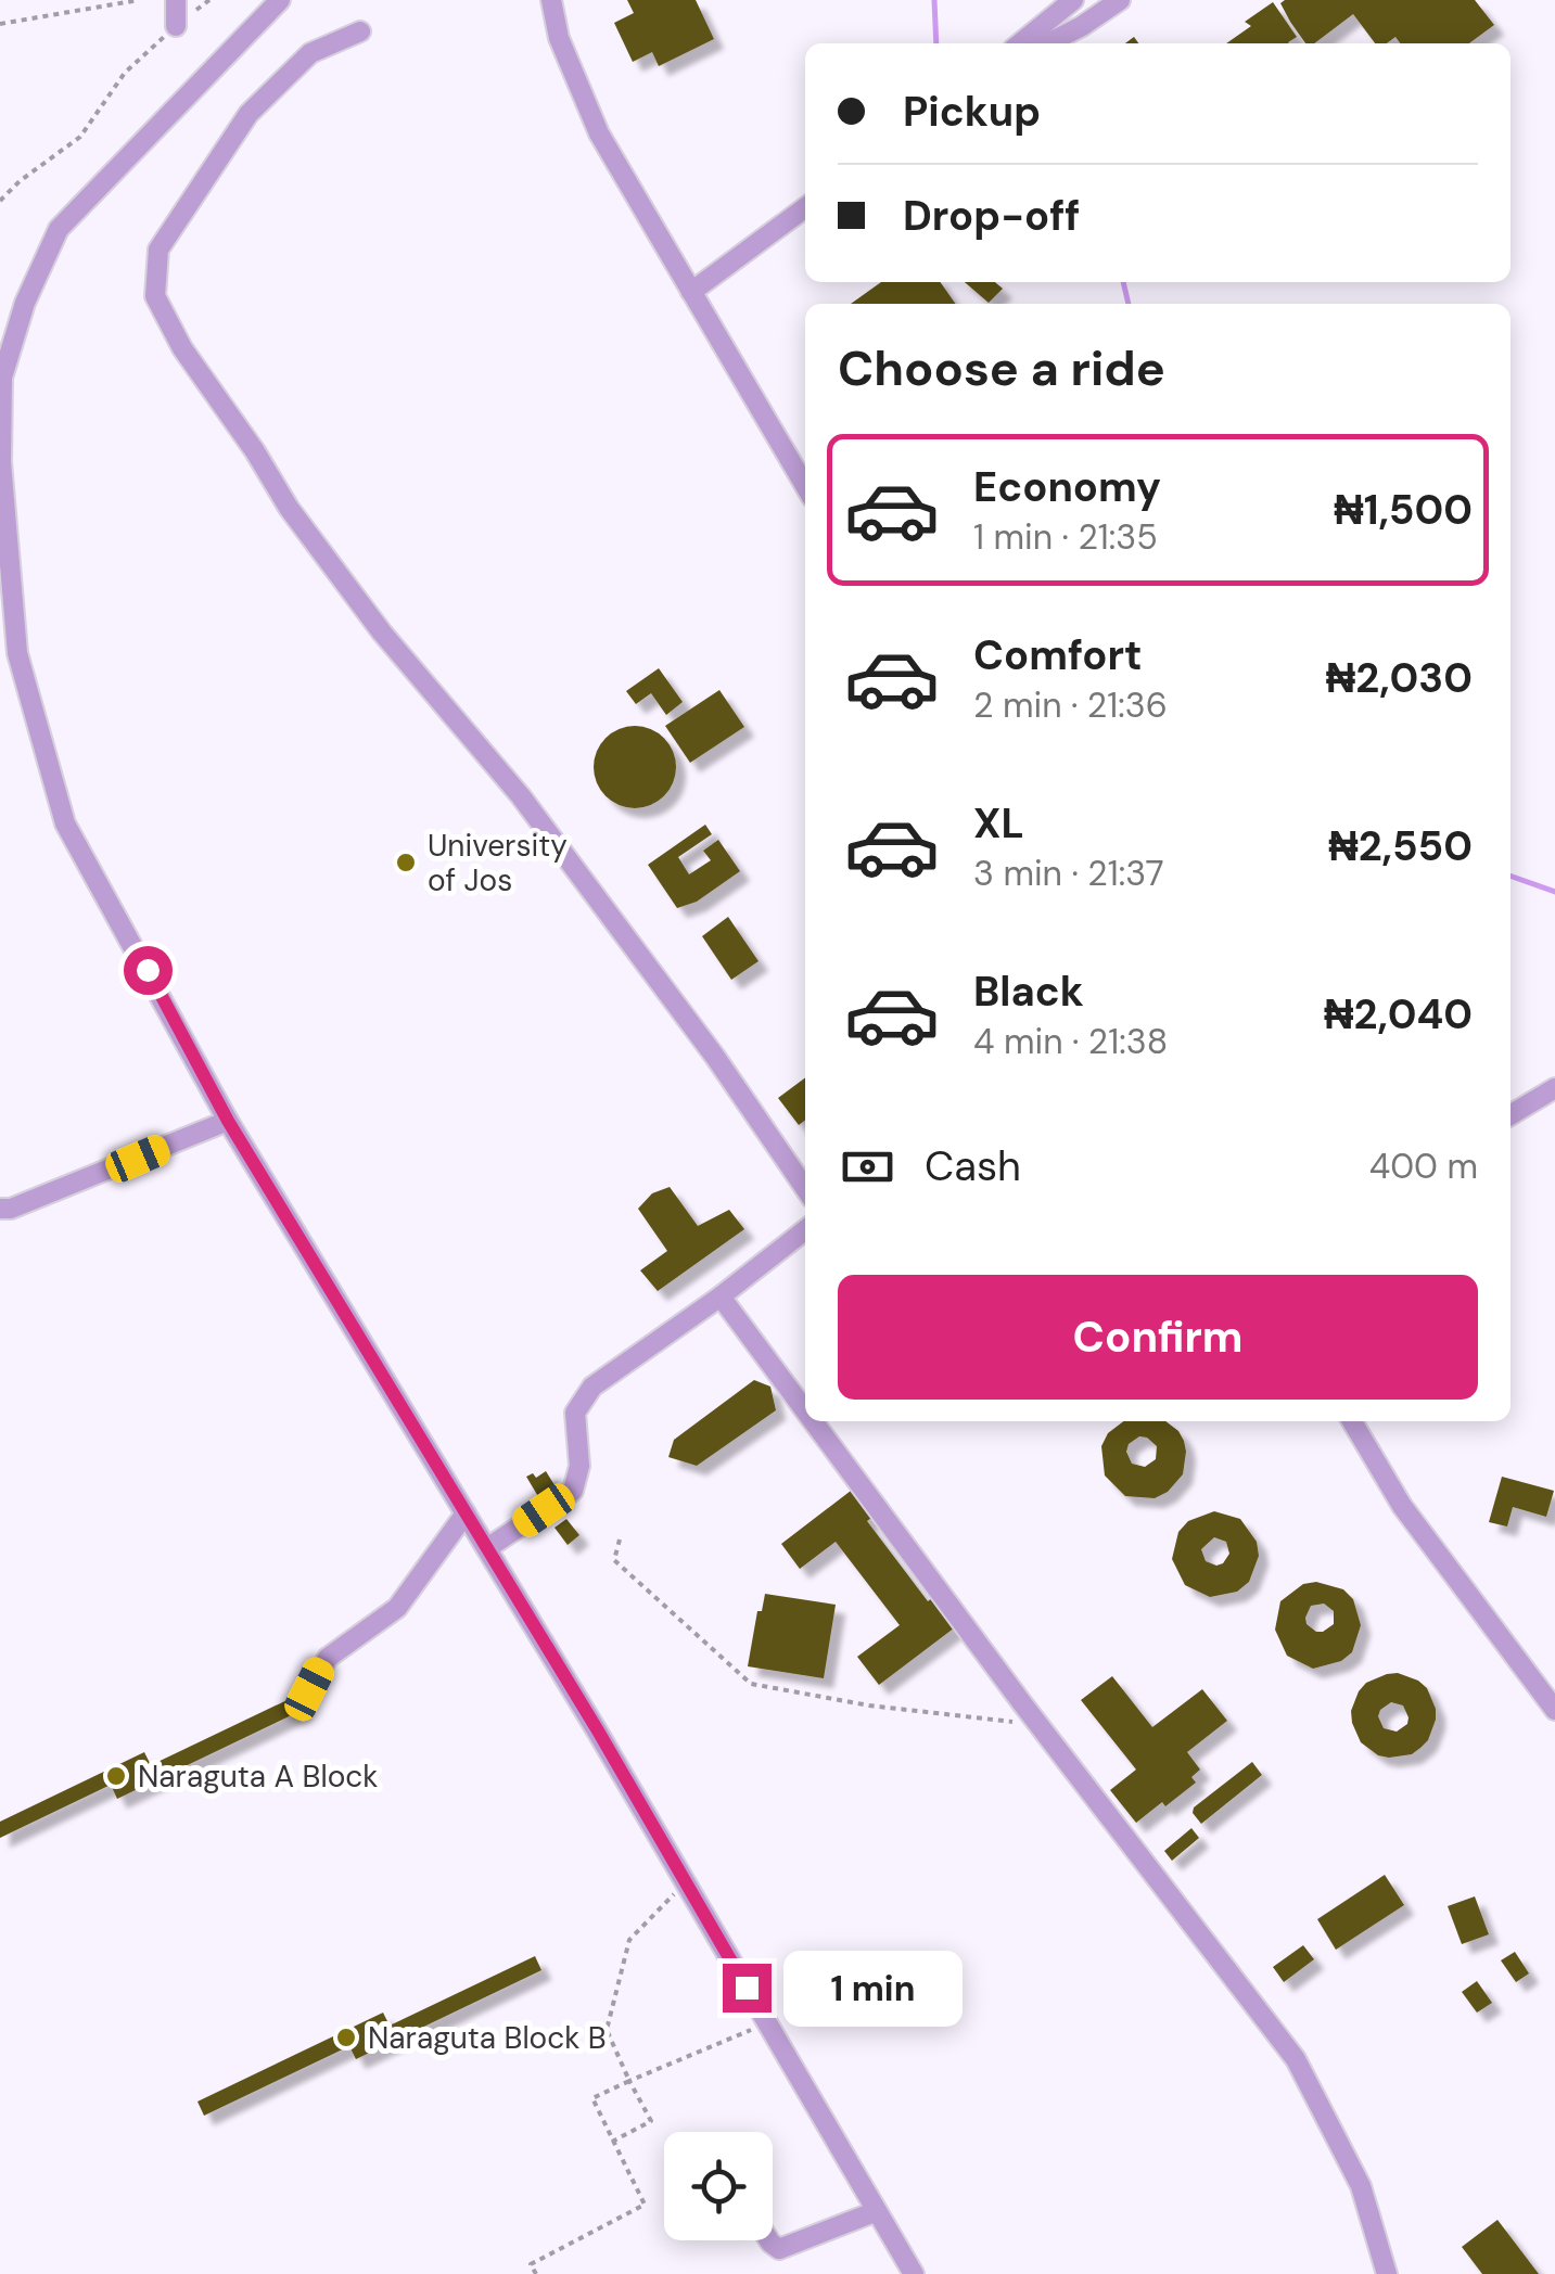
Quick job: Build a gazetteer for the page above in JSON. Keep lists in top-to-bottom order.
{
  "places": ["University of Jos", "Naraguta A Block", "Naraguta Block B"],
  "page": {
    "banner": ["Pickup", "Drop-off"],
    "heading": "Choose a ride",
    "list": [
      {
        "name": "Economy",
        "note": "1 min · 21:35",
        "value": "₦1,500"
      },
      {
        "name": "Comfort",
        "note": "2 min · 21:36",
        "value": "₦2,030"
      },
      {
        "name": "XL",
        "note": "3 min · 21:37",
        "value": "₦2,550"
      },
      {
        "name": "Black",
        "note": "4 min · 21:38",
        "value": "₦2,040"
      }
    ],
    "pay": ["Cash", "400 m"],
    "buttons": "Confirm",
    "bubble": "1 min"
  }
}
